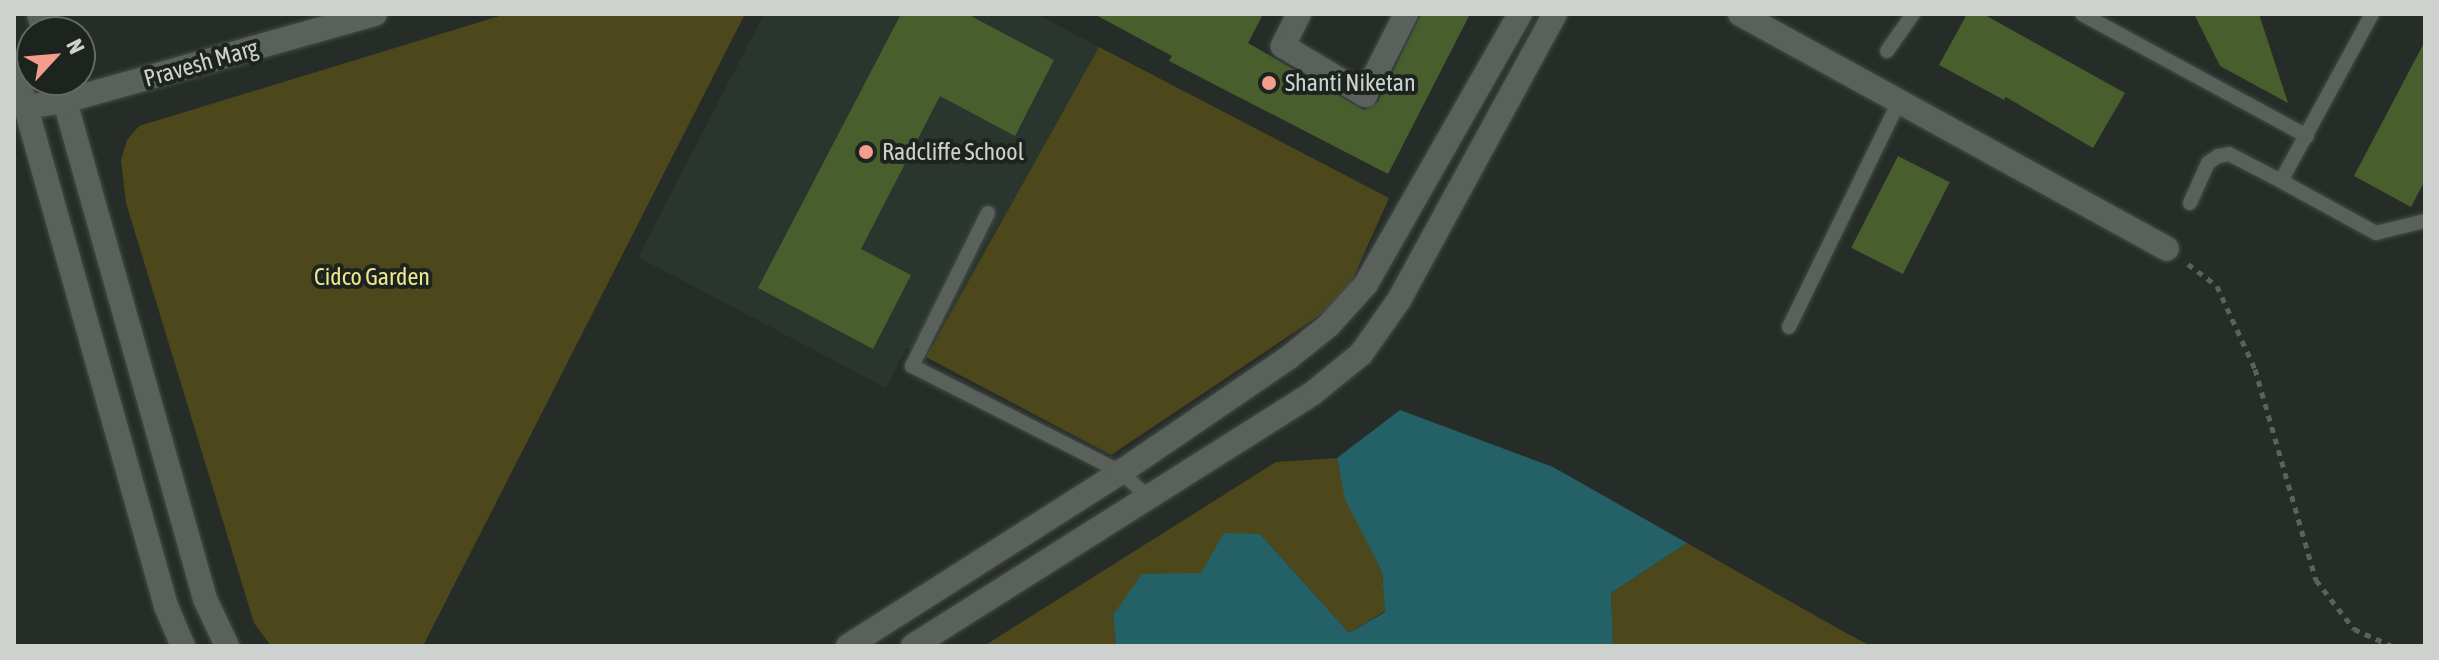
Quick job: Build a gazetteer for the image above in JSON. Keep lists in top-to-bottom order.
{
  "streets": {
    "street": ["Pravesh Marg"]
  },
  "parks": ["Cidco Garden"],
  "places": ["Shanti Niketan", "Radcliffe School"],
  "north": "top right"
}
